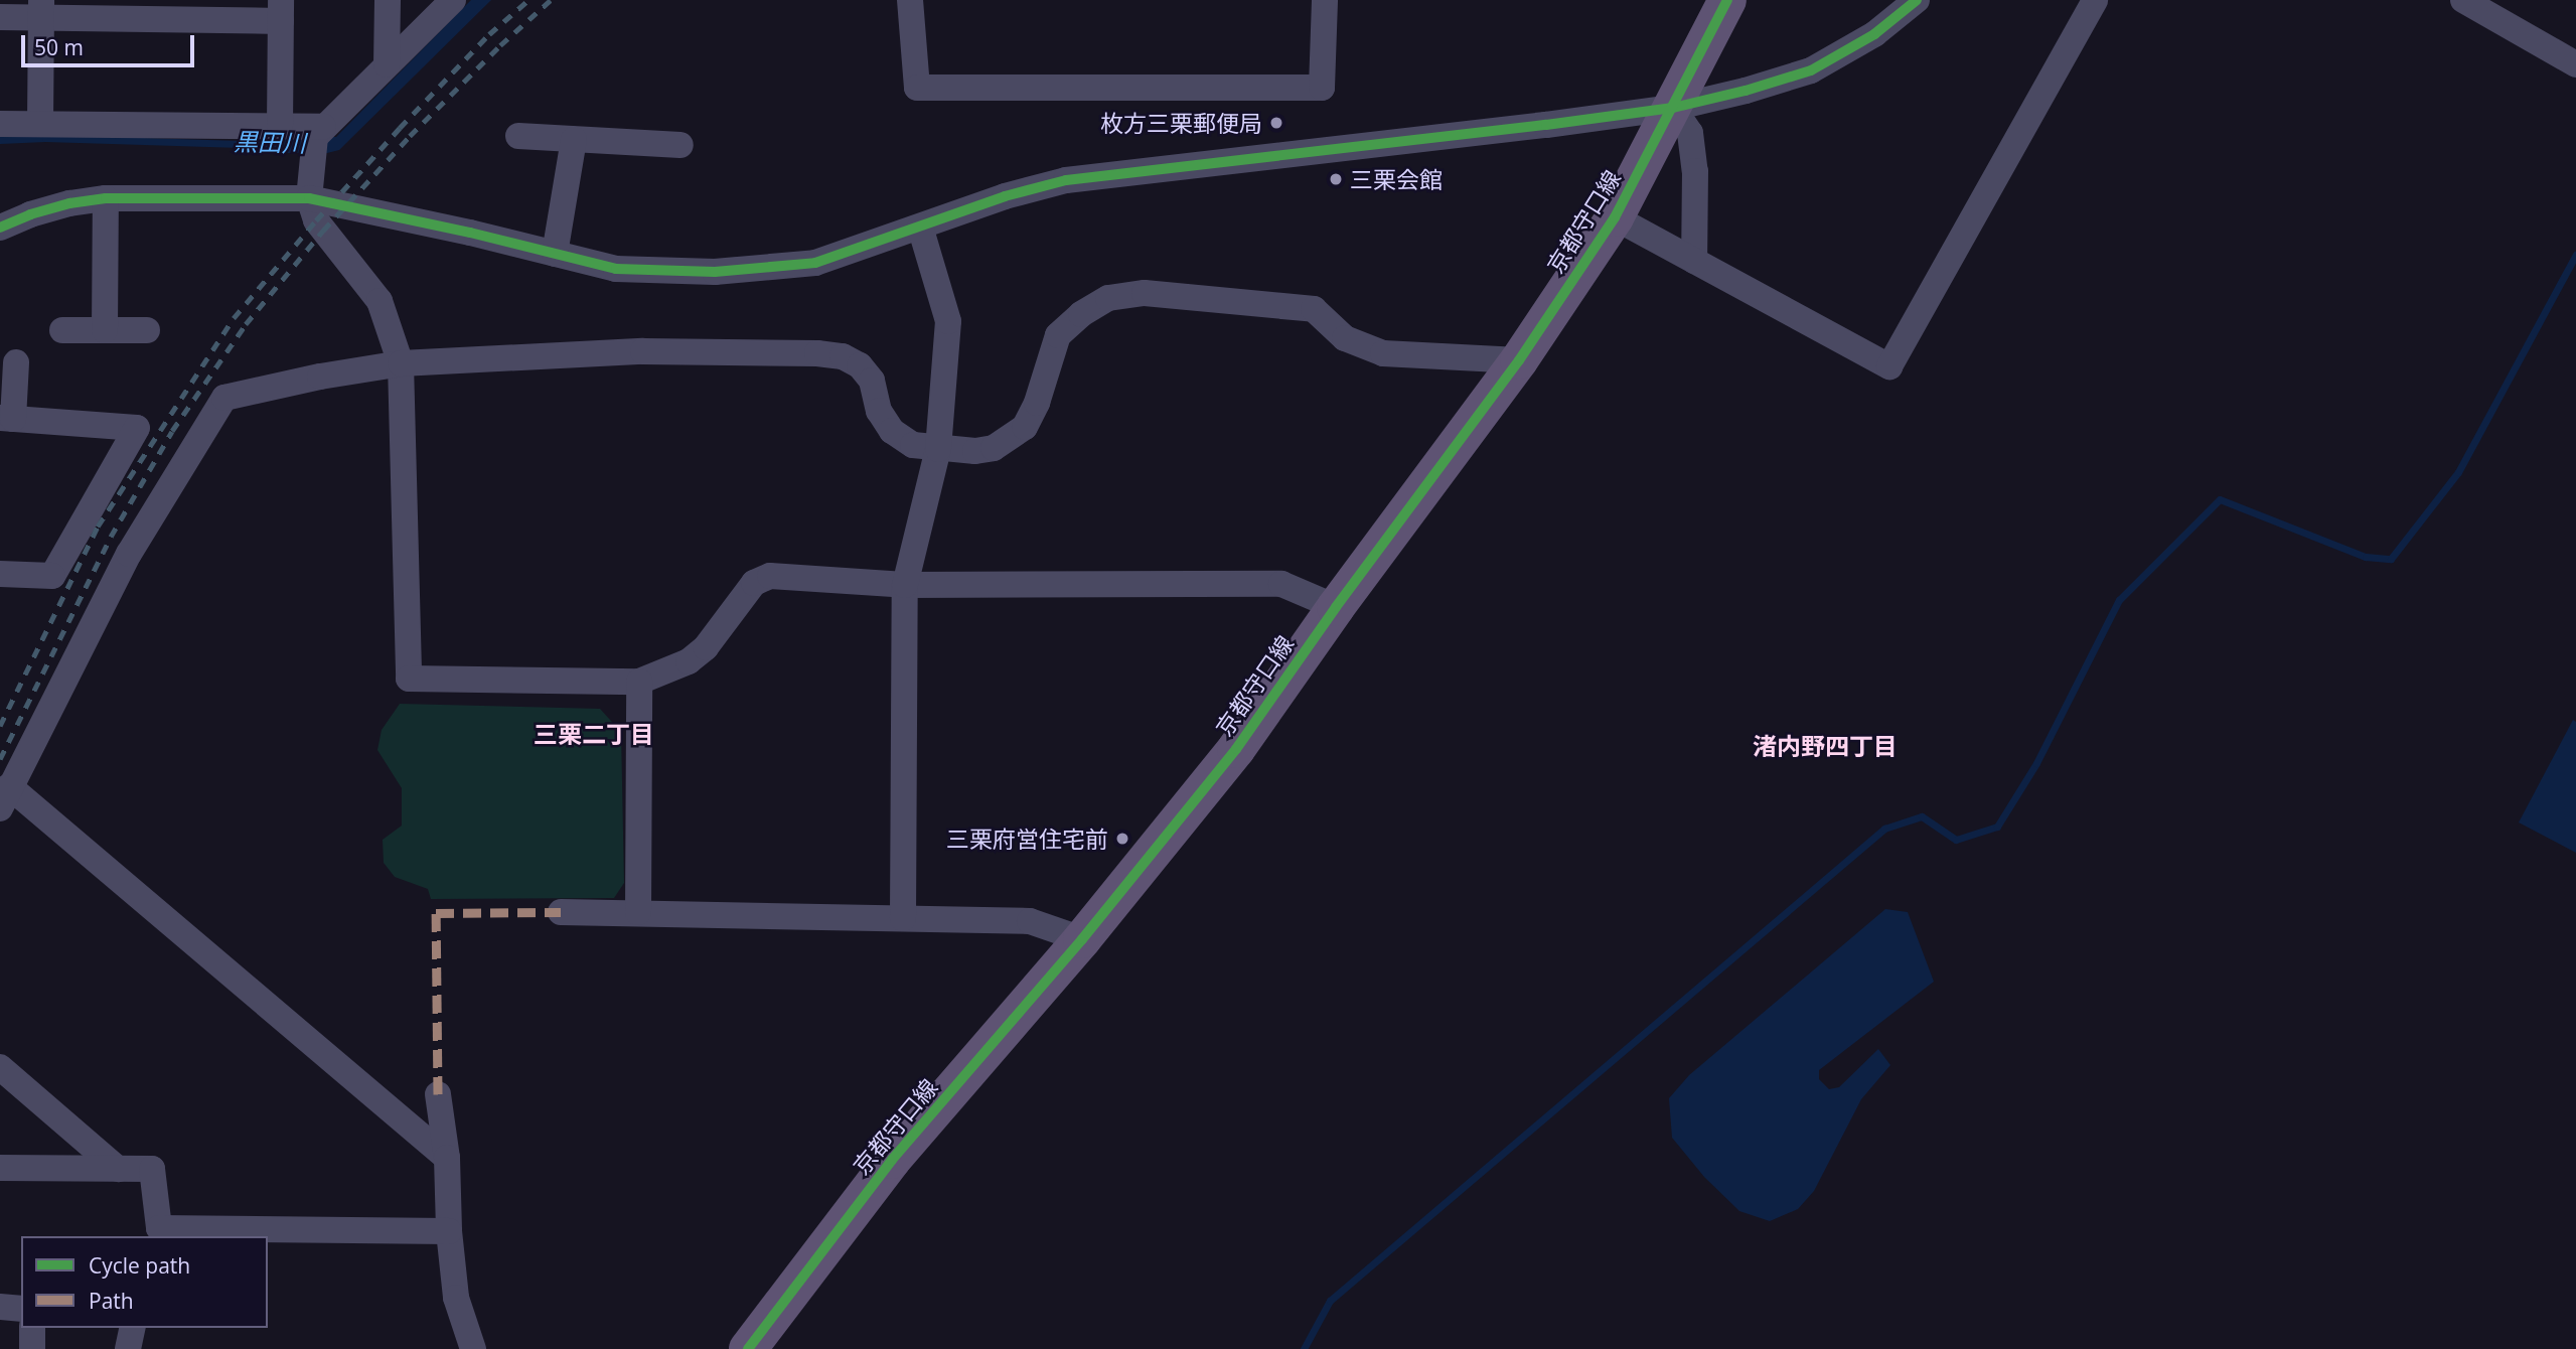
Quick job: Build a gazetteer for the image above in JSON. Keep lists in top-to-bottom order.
{
  "streets": {
    "main road": ["京都守口線"]
  },
  "districts": ["三栗二丁目", "渚内野四丁目"],
  "water": ["黒田川"],
  "places": ["枚方三栗郵便局", "三栗会館", "三栗府営住宅前"],
  "legend": ["Cycle path", "Path"],
  "scale_bar": "50 m"
}
